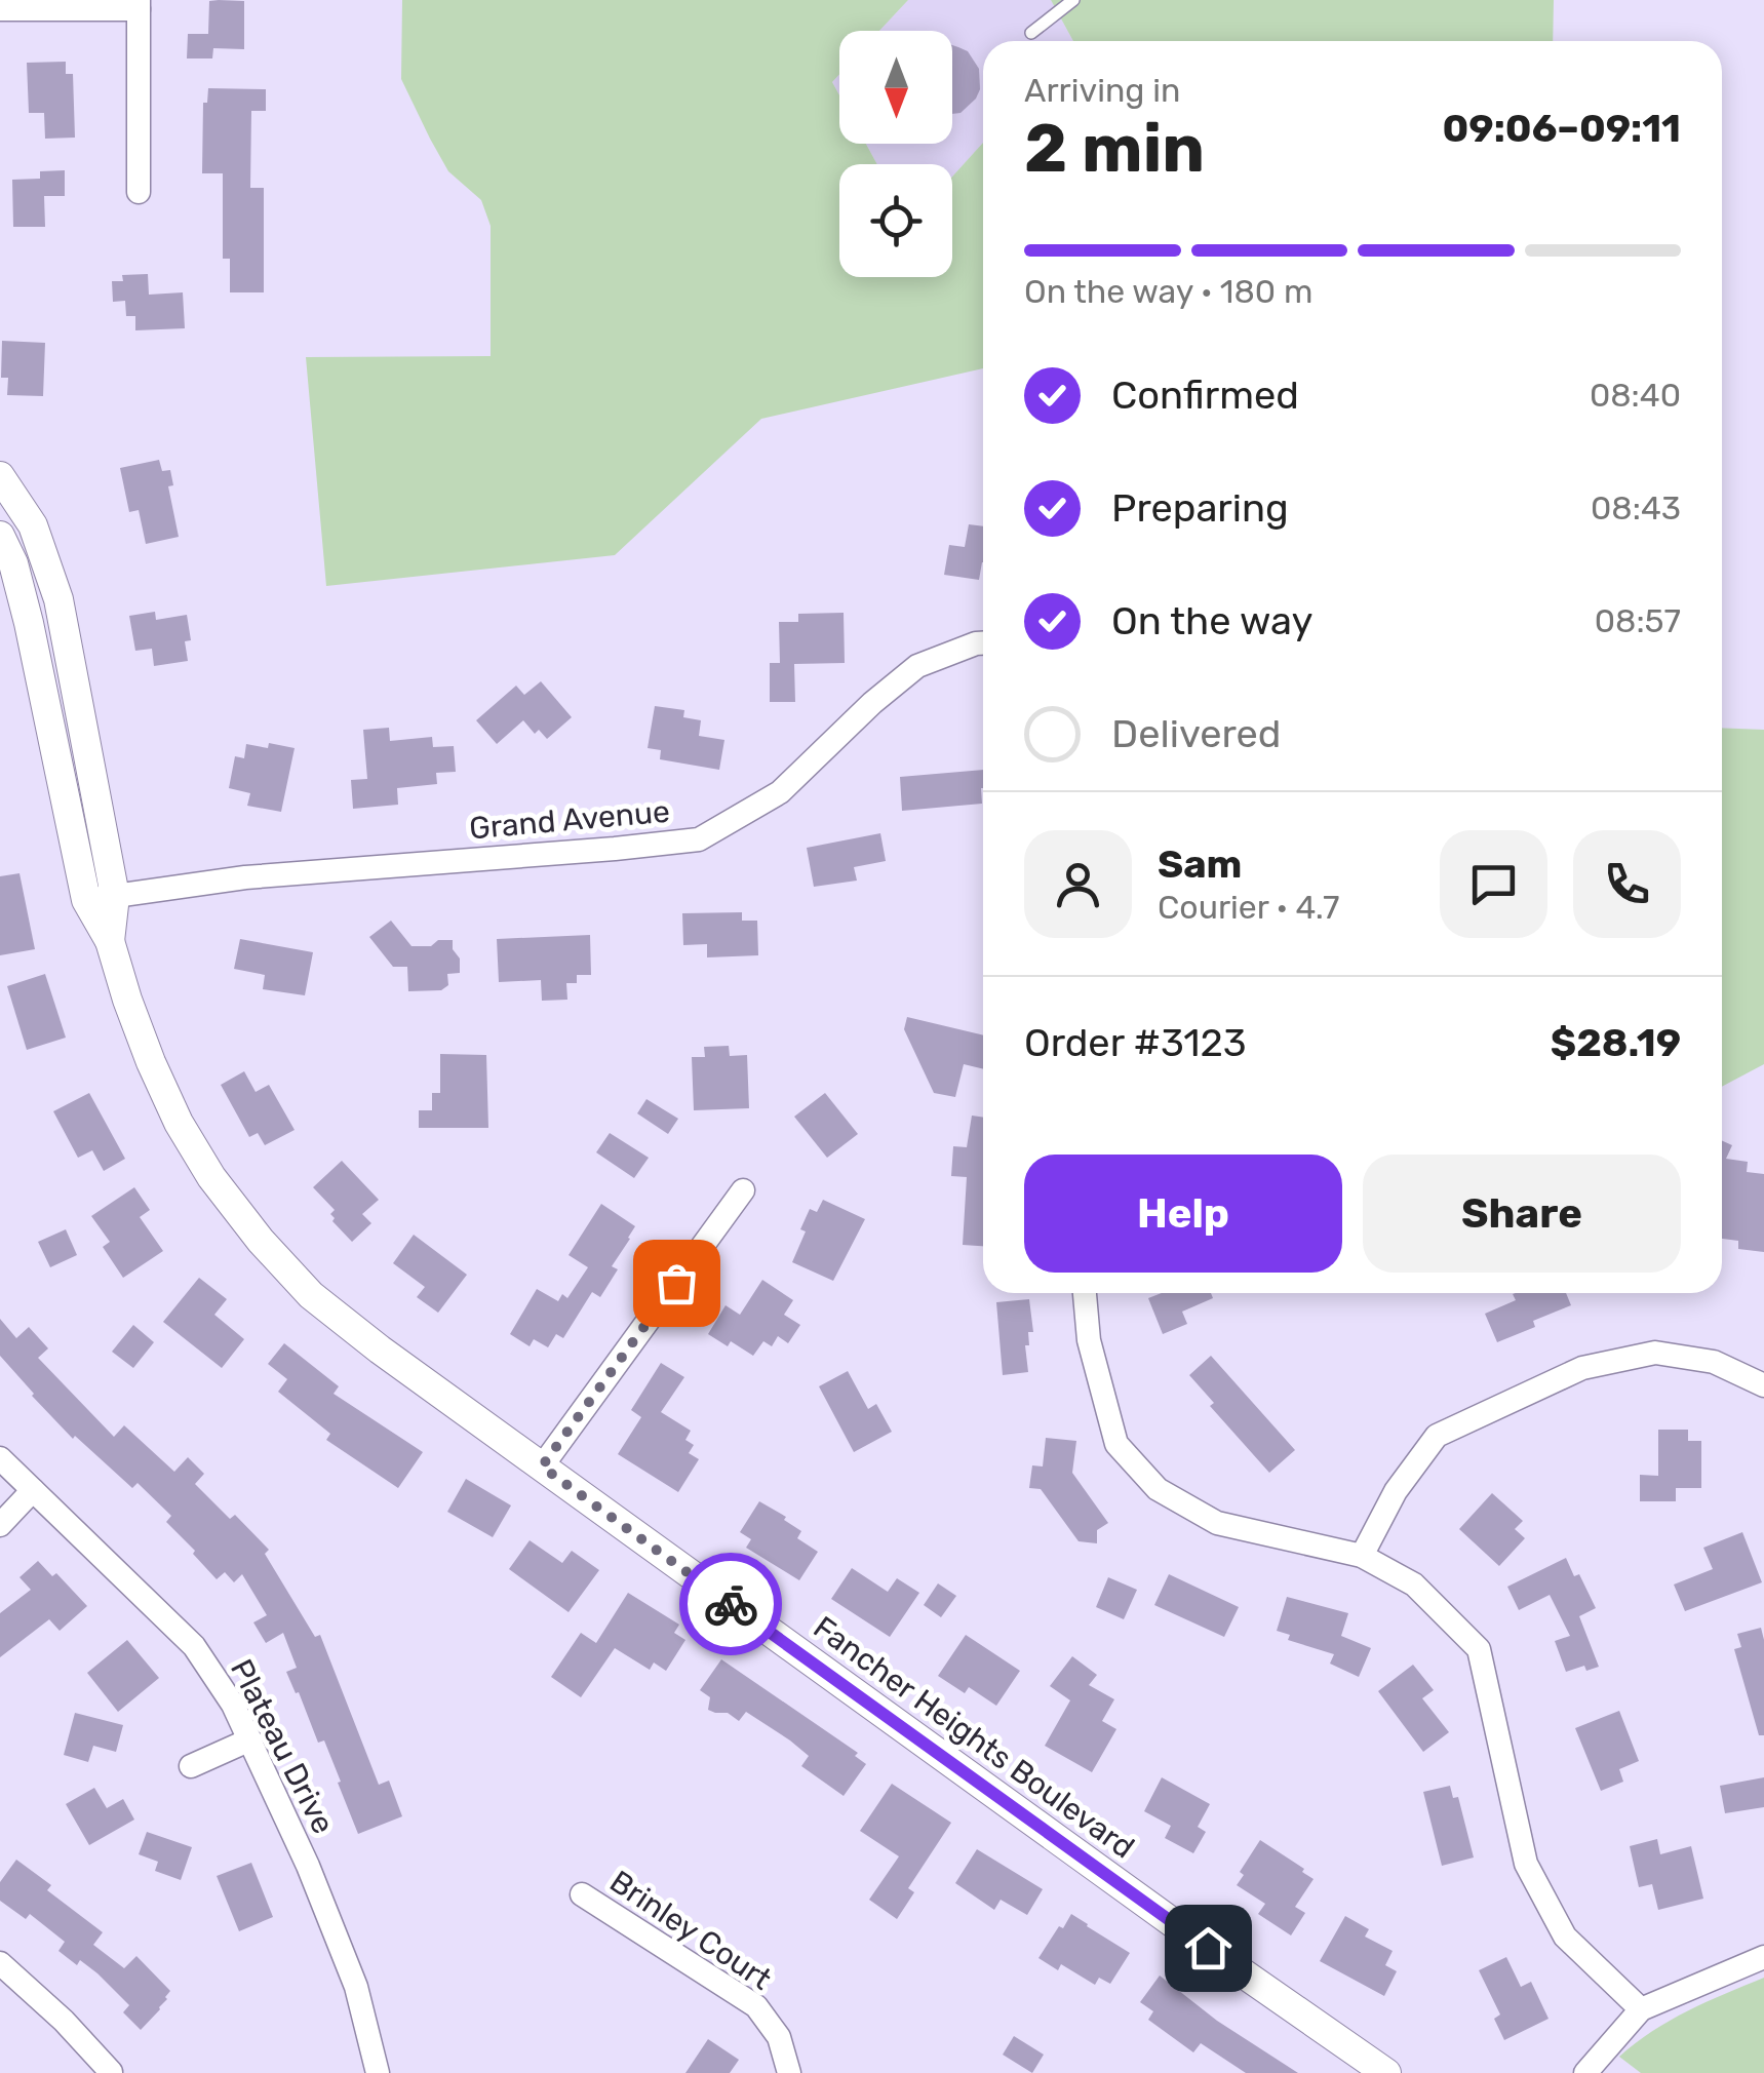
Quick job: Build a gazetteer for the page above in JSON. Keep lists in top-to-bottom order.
{
  "streets": {
    "street": [
      "Grand Avenue",
      "Fancher Heights Boulevard",
      "Plateau Drive",
      "Brinley Court"
    ]
  },
  "crossings": [
    ["Grand Avenue", "Fancher Heights Boulevard"]
  ],
  "north": "bottom",
  "page": {
    "heading": ["2 min", "Arriving in", "09:06–09:11"],
    "panel": [
      "Sam",
      "Courier · 4.7",
      "Order #3123",
      "$28.19"
    ],
    "bar": "On the way · 180 m",
    "list": [
      ["Confirmed", "08:40"],
      ["Preparing", "08:43"],
      ["On the way", "08:57"],
      "Delivered"
    ],
    "buttons": ["Help", "Share"]
  }
}
